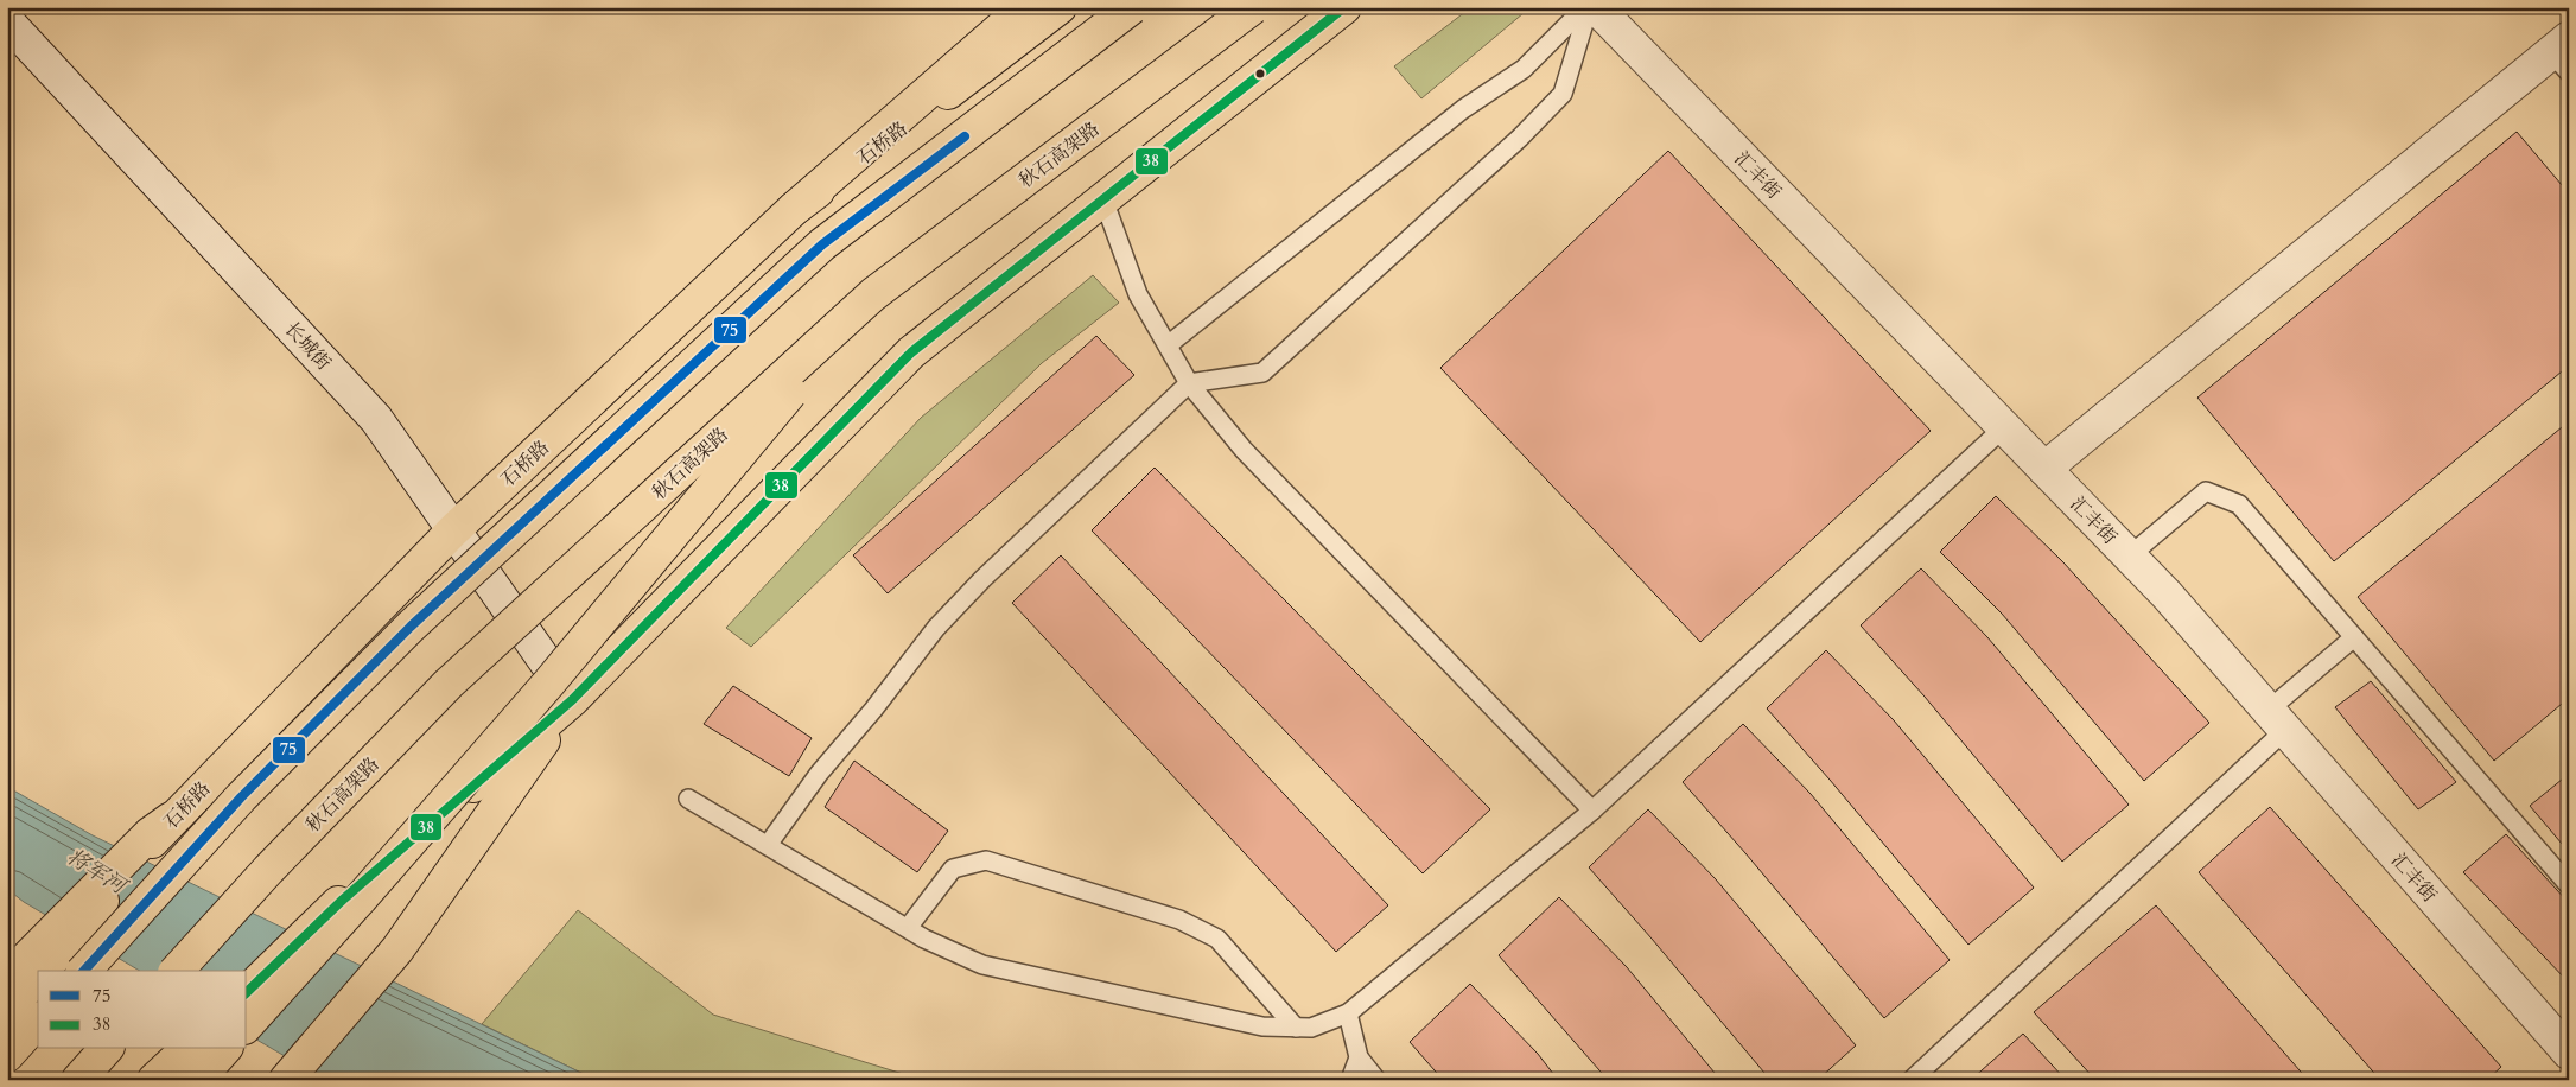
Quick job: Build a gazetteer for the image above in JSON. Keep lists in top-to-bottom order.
{
  "streets": {
    "main road": ["石桥路", "秋石高架路"],
    "street": ["汇丰街", "长城街"]
  },
  "crossings": [
    ["石桥路", "长城街"]
  ],
  "water": ["将军河"],
  "lines": ["transit line 38", "transit line 75"],
  "legend": ["75", "38"]
}
